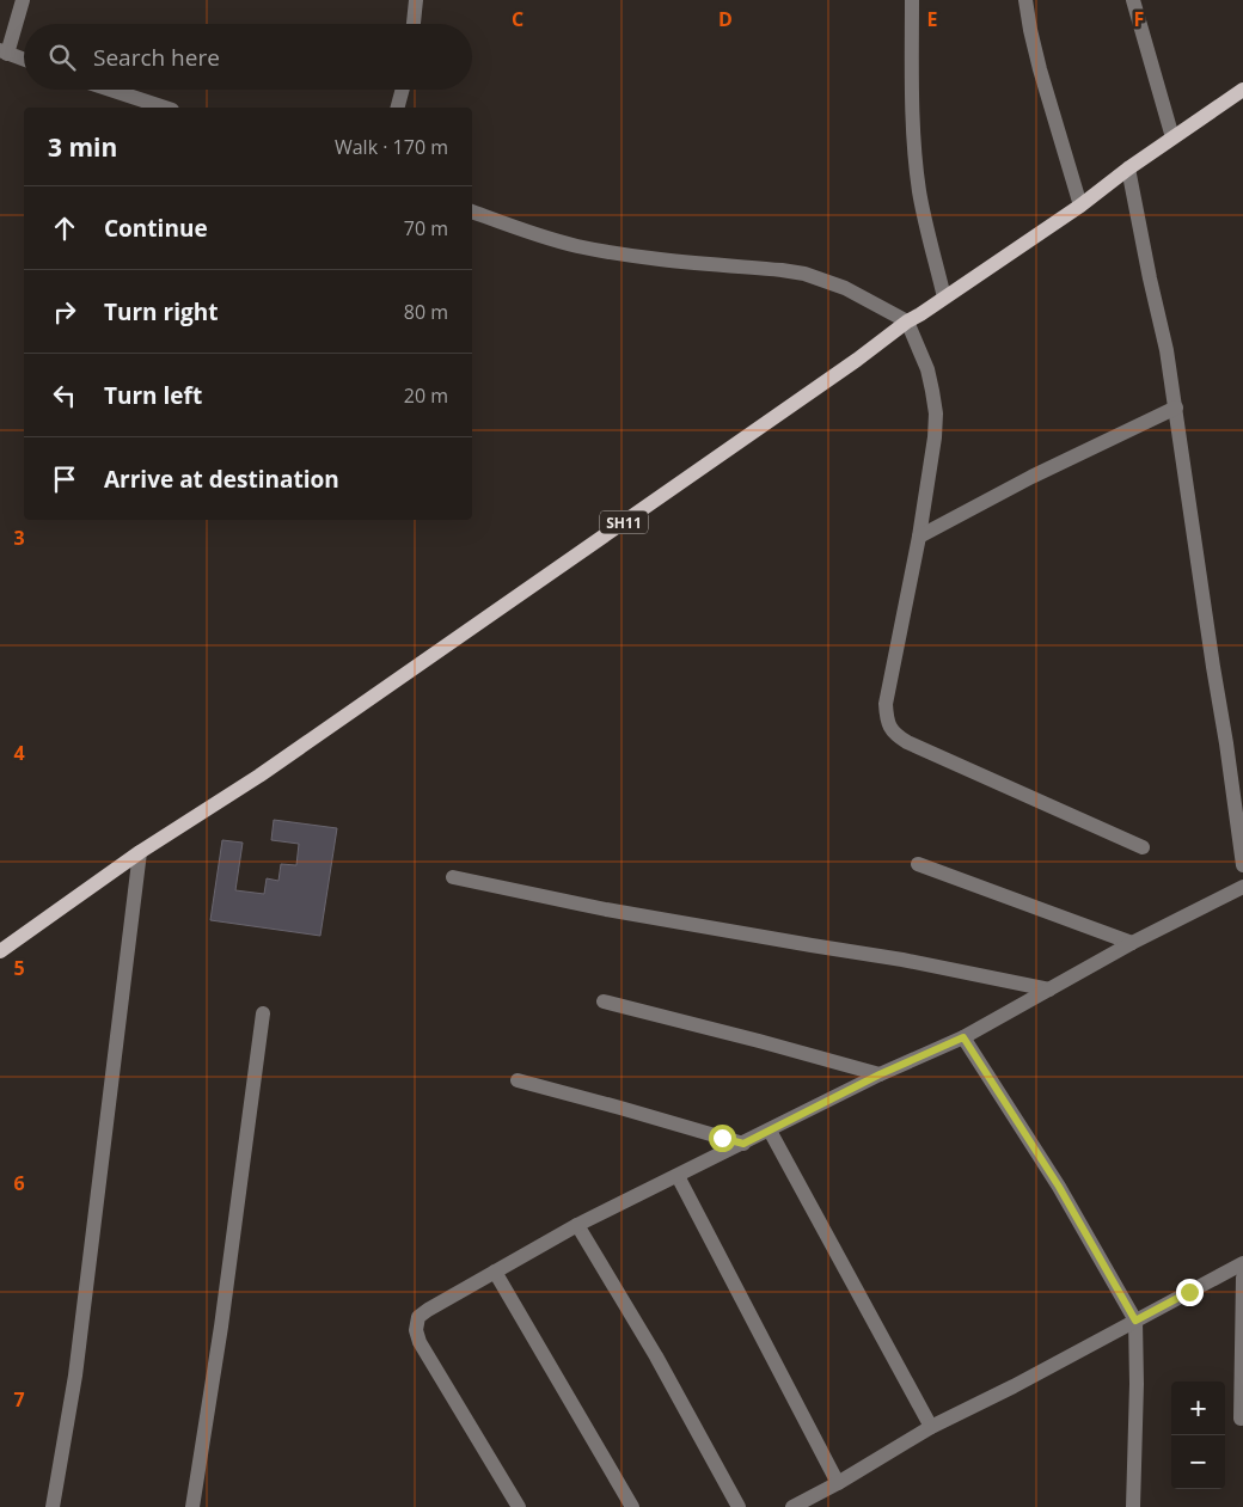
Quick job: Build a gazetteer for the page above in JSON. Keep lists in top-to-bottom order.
{
  "streets": {
    "main road": ["SH11"]
  },
  "page": {
    "search": "Search here",
    "heading": ["3 min", "Walk · 170 m"],
    "list": [
      ["Continue", "70 m"],
      ["Turn right", "80 m"],
      ["Turn left", "20 m"],
      "Arrive at destination"
    ],
    "map_buttons": ["+", "−"]
  },
  "grid": {
    "columns": [
      "C",
      "D",
      "E",
      "F"
    ],
    "rows": [
      "3",
      "4",
      "5",
      "6",
      "7"
    ]
  }
}
